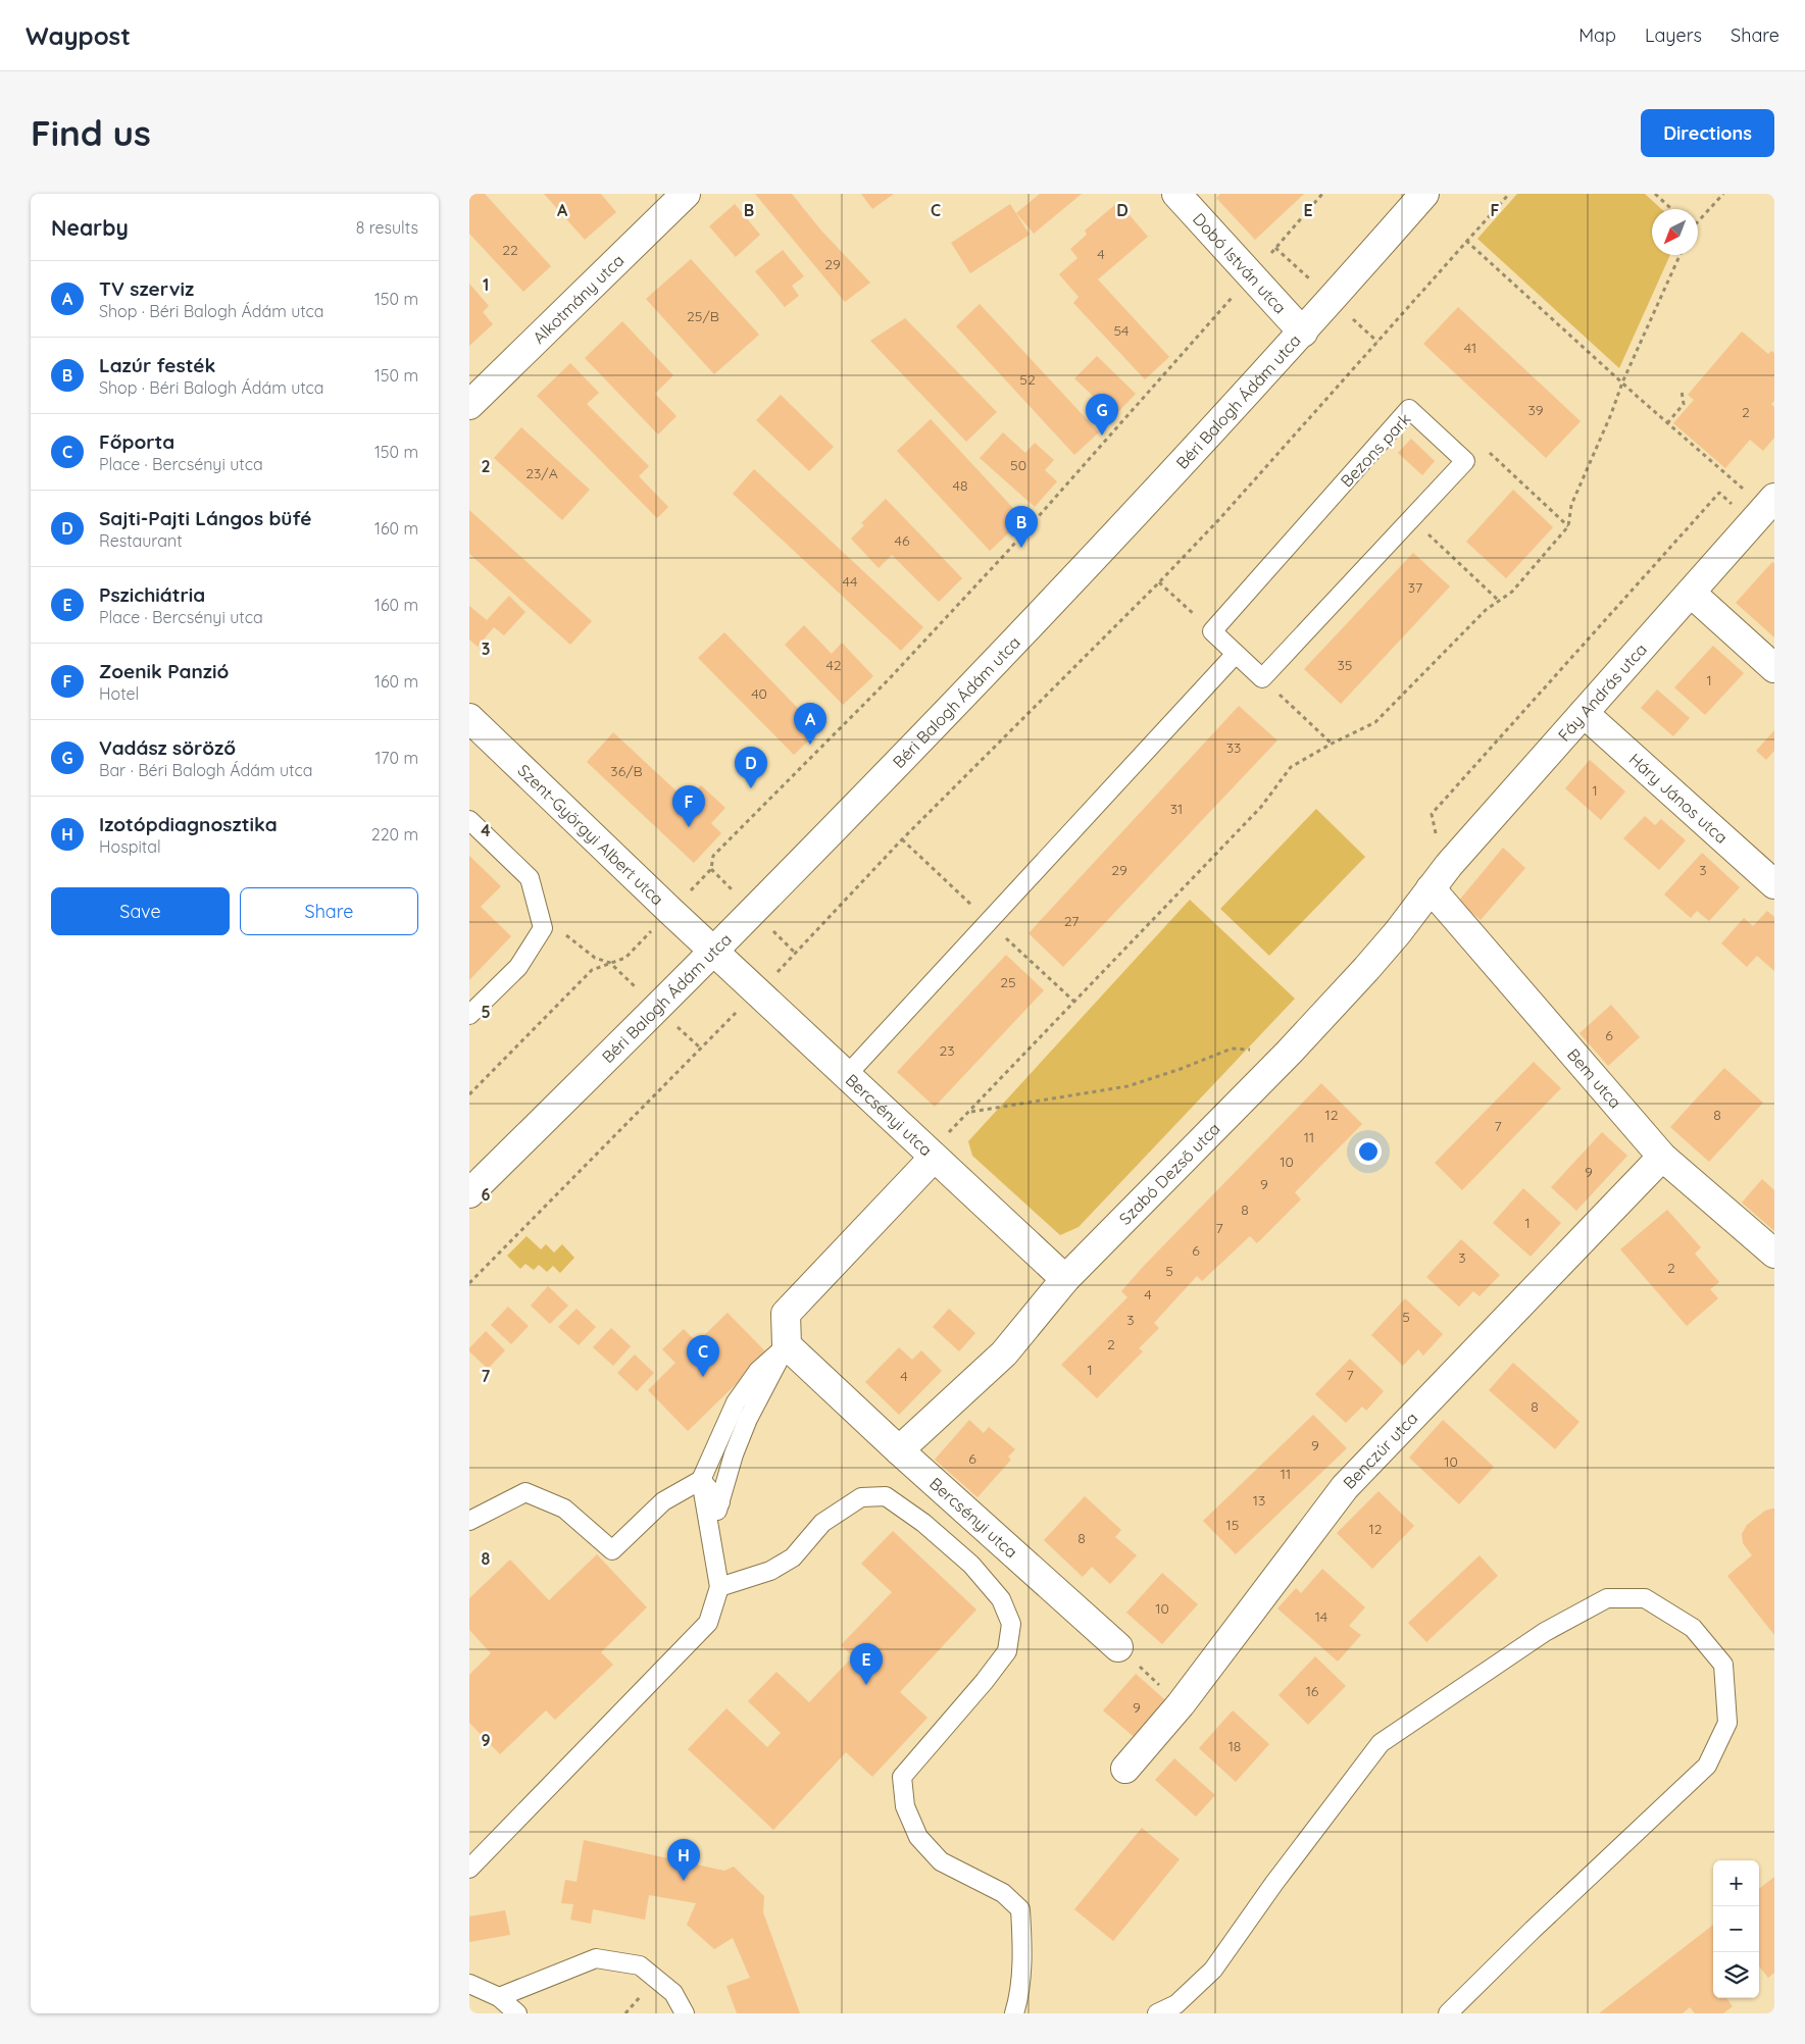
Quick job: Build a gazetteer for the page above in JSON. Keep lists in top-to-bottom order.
{
  "streets": {
    "street": [
      "Dobó István utca",
      "Alkotmány utca",
      "Béri Balogh Ádám utca",
      "Fáy András utca",
      "Háry János utca",
      "Szent-Györgyi Albert utca",
      "Bem utca",
      "Bercsényi utca",
      "Szabó Dezső utca",
      "Benczúr utca"
    ],
    "lane": ["Bezons park"]
  },
  "crossings": [
    ["Dobó István utca", "Béri Balogh Ádám utca"],
    ["Béri Balogh Ádám utca", "Szent-Györgyi Albert utca"],
    ["Béri Balogh Ádám utca", "Bercsényi utca"],
    ["Fáy András utca", "Háry János utca"],
    ["Fáy András utca", "Bem utca"],
    ["Fáy András utca", "Szabó Dezső utca"],
    ["Szent-Györgyi Albert utca", "Bercsényi utca"],
    ["Bem utca", "Szabó Dezső utca"],
    ["Bem utca", "Benczúr utca"],
    ["Bercsényi utca", "Szabó Dezső utca"]
  ],
  "house_numbers": [
    "22",
    "4",
    "29",
    "25/B",
    "54",
    "41",
    "52",
    "39",
    "2",
    "50",
    "23/A",
    "48",
    "46",
    "44",
    "37",
    "42",
    "35",
    "1",
    "40",
    "33",
    "36/B",
    "1",
    "31",
    "29",
    "3",
    "27",
    "25",
    "6",
    "23",
    "12",
    "8",
    "7",
    "11",
    "10",
    "9",
    "9",
    "8",
    "1",
    "7",
    "6",
    "3",
    "2",
    "5",
    "4",
    "5",
    "3",
    "2",
    "1",
    "7",
    "4",
    "8",
    "9",
    "6",
    "10",
    "11",
    "13",
    "15",
    "12",
    "8",
    "10",
    "14",
    "16",
    "9",
    "18"
  ],
  "north": "bottom left",
  "page": {
    "header": "Waypost",
    "nav": ["Map", "Layers", "Share"],
    "buttons": [
      "Directions",
      ["Save", "Share"]
    ],
    "title": "Find us",
    "heading": ["Nearby", "8 results"],
    "list": [
      {
        "mark": "A",
        "name": "TV szerviz",
        "note": "Shop · Béri Balogh Ádám utca",
        "value": "150 m"
      },
      {
        "mark": "B",
        "name": "Lazúr festék",
        "note": "Shop · Béri Balogh Ádám utca",
        "value": "150 m"
      },
      {
        "mark": "C",
        "name": "Főporta",
        "note": "Place · Bercsényi utca",
        "value": "150 m"
      },
      {
        "mark": "D",
        "name": "Sajti-Pajti Lángos büfé",
        "note": "Restaurant",
        "value": "160 m"
      },
      {
        "mark": "E",
        "name": "Pszichiátria",
        "note": "Place · Bercsényi utca",
        "value": "160 m"
      },
      {
        "mark": "F",
        "name": "Zoenik Panzió",
        "note": "Hotel",
        "value": "160 m"
      },
      {
        "mark": "G",
        "name": "Vadász söröző",
        "note": "Bar · Béri Balogh Ádám utca",
        "value": "170 m"
      },
      {
        "mark": "H",
        "name": "Izotópdiagnosztika",
        "note": "Hospital",
        "value": "220 m"
      }
    ],
    "pins": [
      "G",
      "B",
      "A",
      "D",
      "F",
      "C",
      "E",
      "H"
    ],
    "map_buttons": ["+", "−"]
  },
  "grid": {
    "columns": [
      "A",
      "B",
      "C",
      "D",
      "E",
      "F"
    ],
    "rows": [
      "1",
      "2",
      "3",
      "4",
      "5",
      "6",
      "7",
      "8",
      "9"
    ]
  }
}
